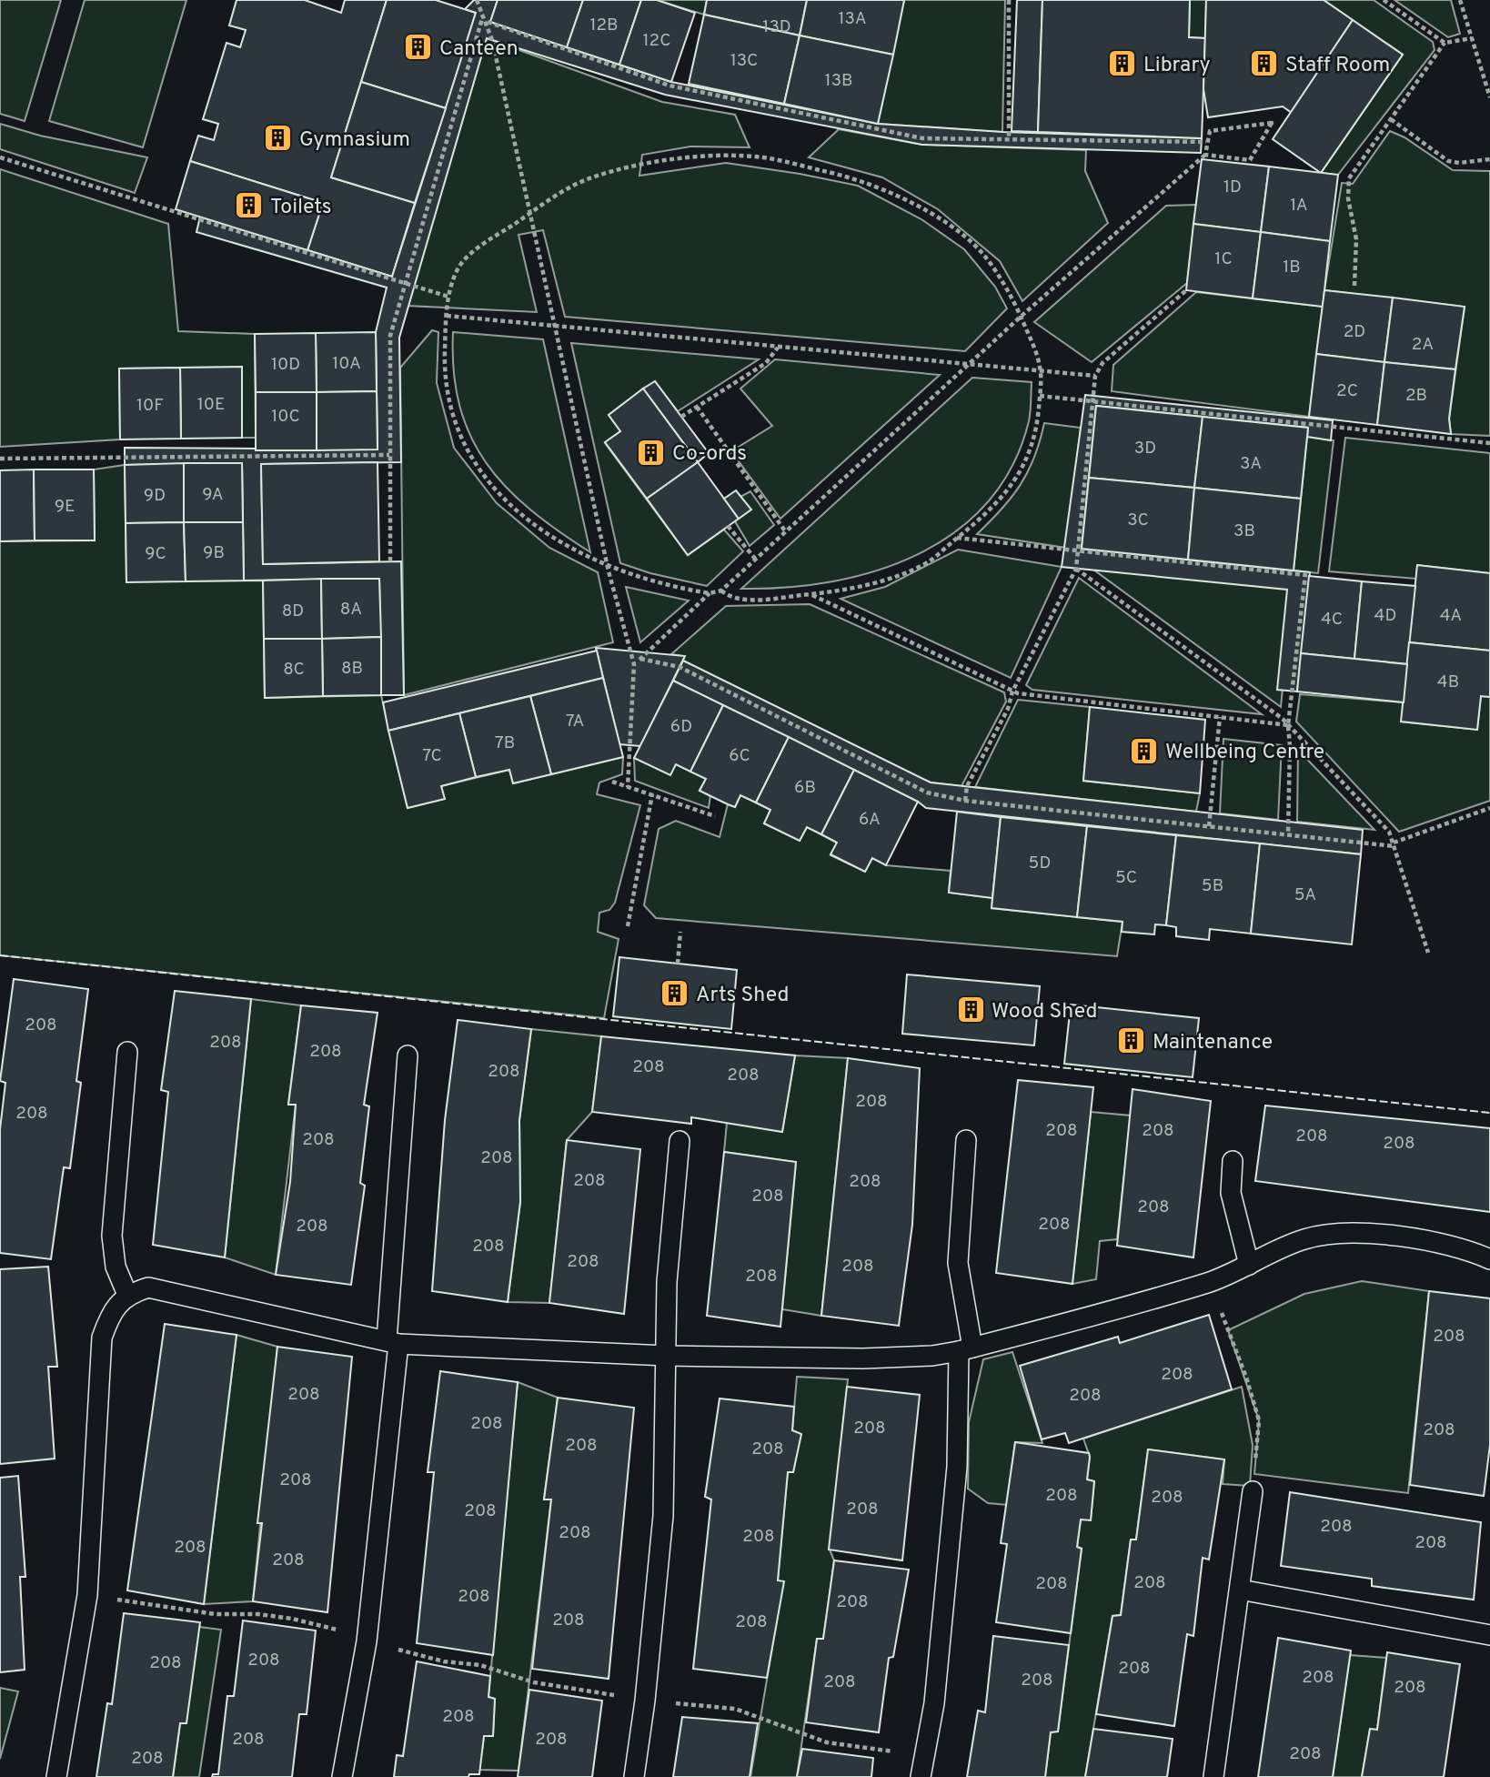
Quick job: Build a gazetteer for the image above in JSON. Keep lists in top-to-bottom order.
{
  "places": {
    "building": [
      "Canteen",
      "Library",
      "Staff Room",
      "Gymnasium",
      "Toilets",
      "Co-ords",
      "Wellbeing Centre",
      "Arts Shed",
      "Wood Shed",
      "Maintenance"
    ]
  },
  "house_numbers": [
    "13A",
    "12B",
    "13D",
    "12C",
    "13C",
    "13B",
    "1D",
    "1A",
    "1C",
    "1B",
    "2D",
    "2A",
    "10A",
    "10D",
    "2C",
    "2B",
    "10E",
    "10F",
    "10C",
    "3D",
    "3A",
    "9A",
    "9D",
    "9E",
    "3C",
    "3B",
    "9B",
    "9C",
    "8A",
    "8D",
    "4D",
    "4A",
    "4C",
    "8B",
    "8C",
    "4B",
    "7A",
    "6D",
    "7B",
    "7C",
    "6C",
    "6B",
    "6A",
    "5D",
    "5C",
    "5B",
    "5A",
    "208",
    "208",
    "208",
    "208",
    "208",
    "208",
    "208",
    "208",
    "208",
    "208",
    "208",
    "208",
    "208",
    "208",
    "208",
    "208",
    "208",
    "208",
    "208",
    "208",
    "208",
    "208",
    "208",
    "208",
    "208",
    "208",
    "208",
    "208",
    "208",
    "208",
    "208",
    "208",
    "208",
    "208",
    "208",
    "208",
    "208",
    "208",
    "208",
    "208",
    "208",
    "208",
    "208",
    "208",
    "208",
    "208",
    "208",
    "208",
    "208",
    "208",
    "208",
    "208",
    "208",
    "208",
    "208",
    "208",
    "208",
    "208",
    "208",
    "208",
    "208",
    "208"
  ]
}
